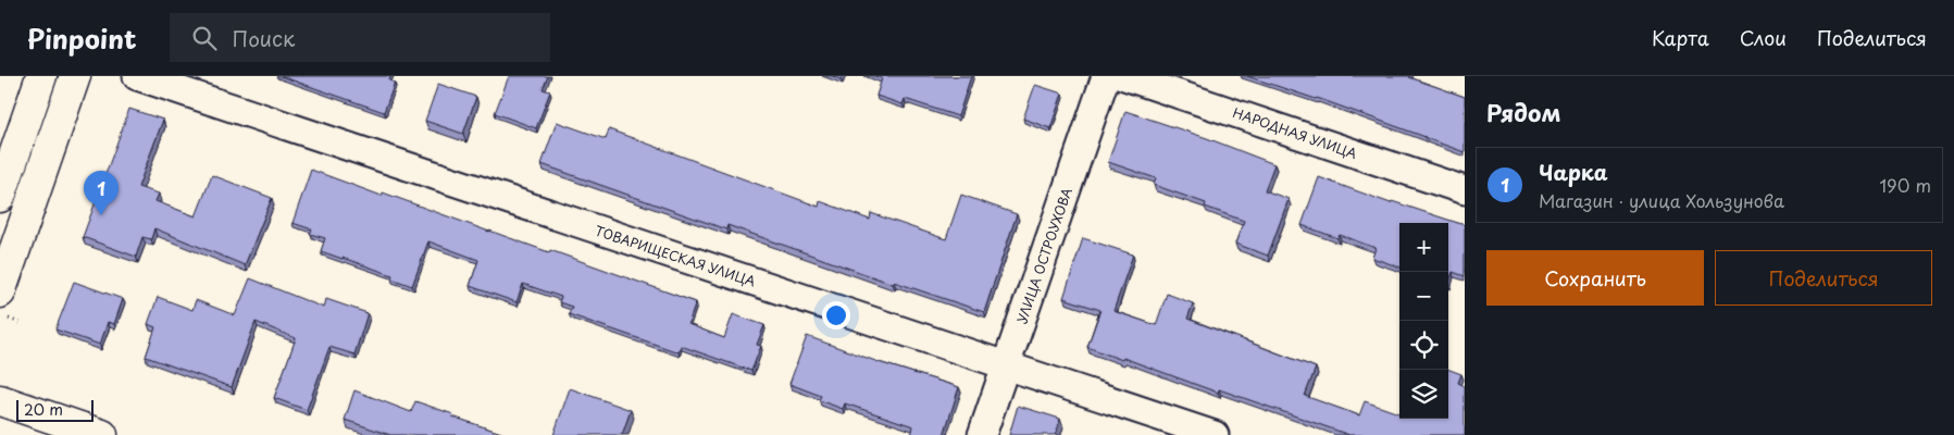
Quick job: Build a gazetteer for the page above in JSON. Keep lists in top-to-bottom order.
{
  "streets": {
    "street": ["НАРОДНАЯ УЛИЦА", "ТОВАРИЩЕСКАЯ УЛИЦА", "УЛИЦА ОСТРОУХОВА"]
  },
  "crossings": [
    ["ТОВАРИЩЕСКАЯ УЛИЦА", "УЛИЦА ОСТРОУХОВА"]
  ],
  "scale_bar": "20 m",
  "page": {
    "header": "Pinpoint",
    "search": "Поиск",
    "nav": ["Карта", "Слои", "Поделиться"],
    "heading": "Рядом",
    "list": [
      {
        "mark": "1",
        "name": "Чарка",
        "note": "Магазин · улица Хользунова",
        "value": "190 m"
      }
    ],
    "pins": "1",
    "map_buttons": ["+", "−"],
    "buttons": ["Сохранить", "Поделиться"],
    "scale": "20 m"
  }
}
